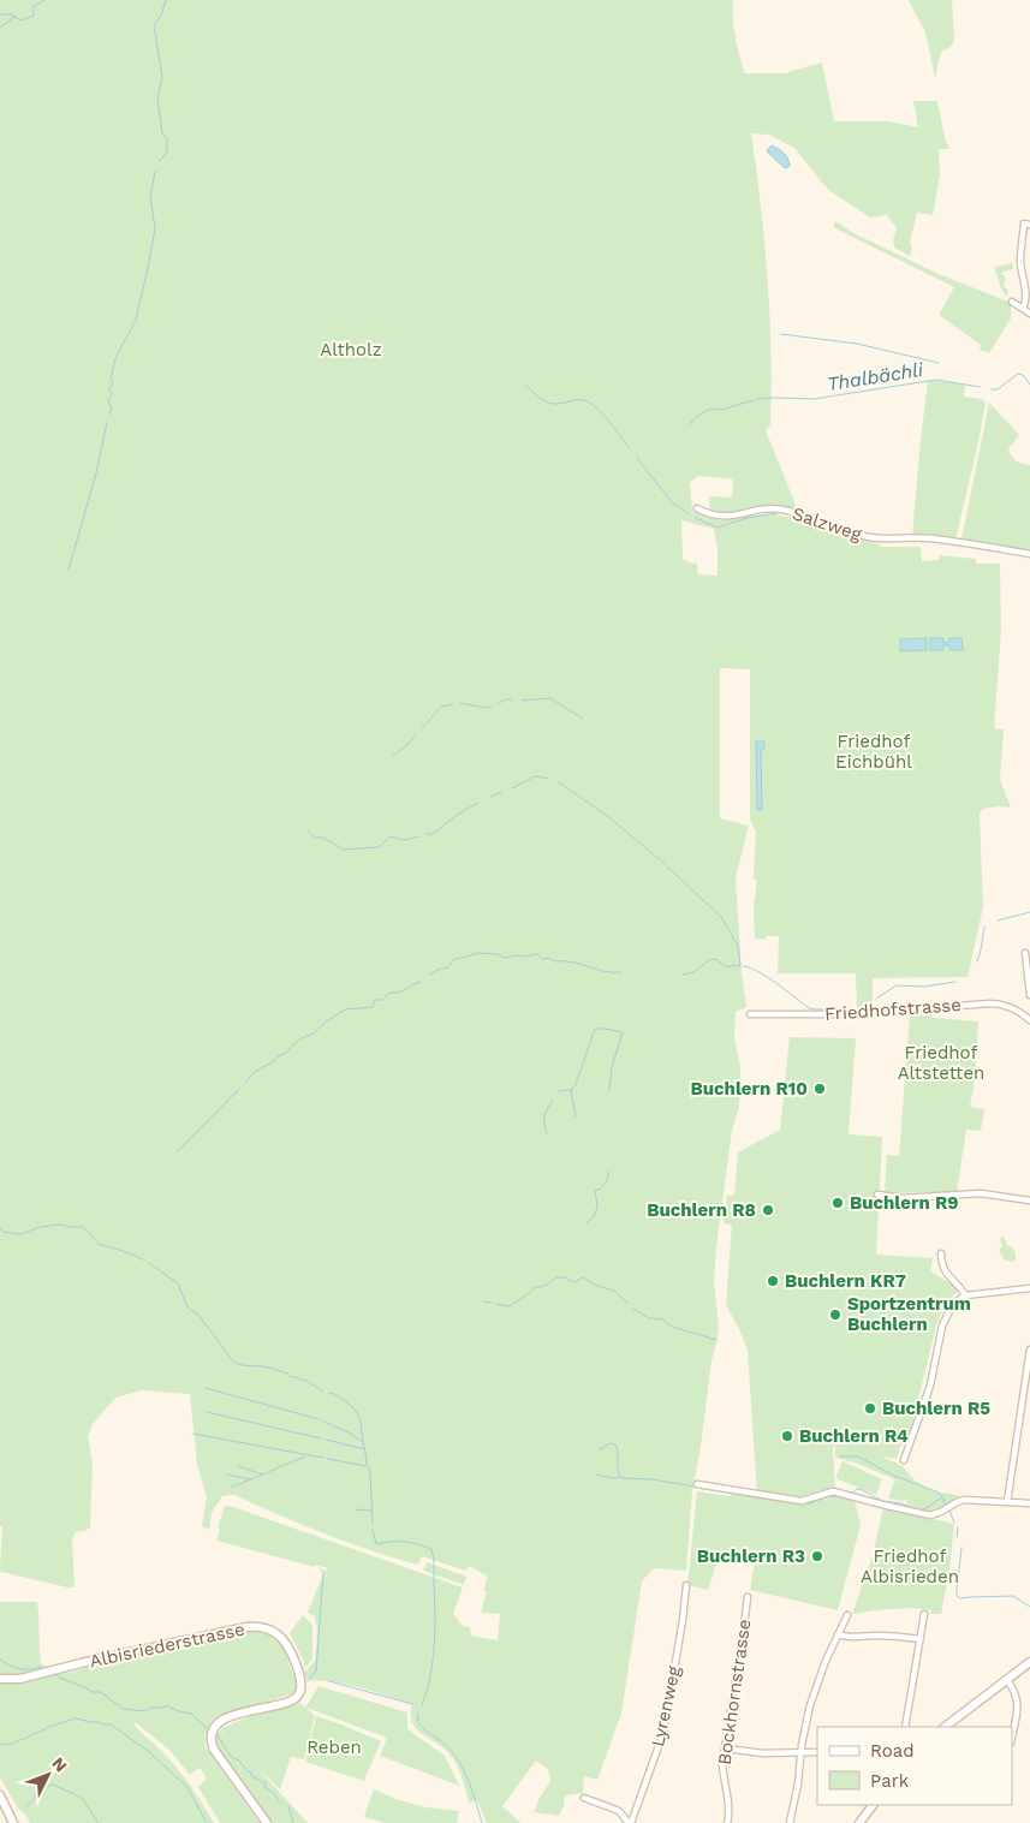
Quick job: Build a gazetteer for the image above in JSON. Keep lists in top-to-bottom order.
{
  "streets": {
    "main road": ["Albisriederstrasse"],
    "street": [
      "Salzweg",
      "Friedhofstrasse",
      "Bockhornstrasse",
      "Lyrenweg"
    ]
  },
  "water": ["Thalbächli"],
  "parks": [
    "Altholz",
    "Friedhof Eichbühl",
    "Friedhof Altstetten",
    "Friedhof Albisrieden",
    "Reben"
  ],
  "places": [
    "Buchlern R10",
    "Buchlern R9",
    "Buchlern R8",
    "Buchlern KR7",
    "Sportzentrum Buchlern",
    "Buchlern R5",
    "Buchlern R4",
    "Buchlern R3"
  ],
  "legend": ["Road", "Park"],
  "north": "top right"
}
